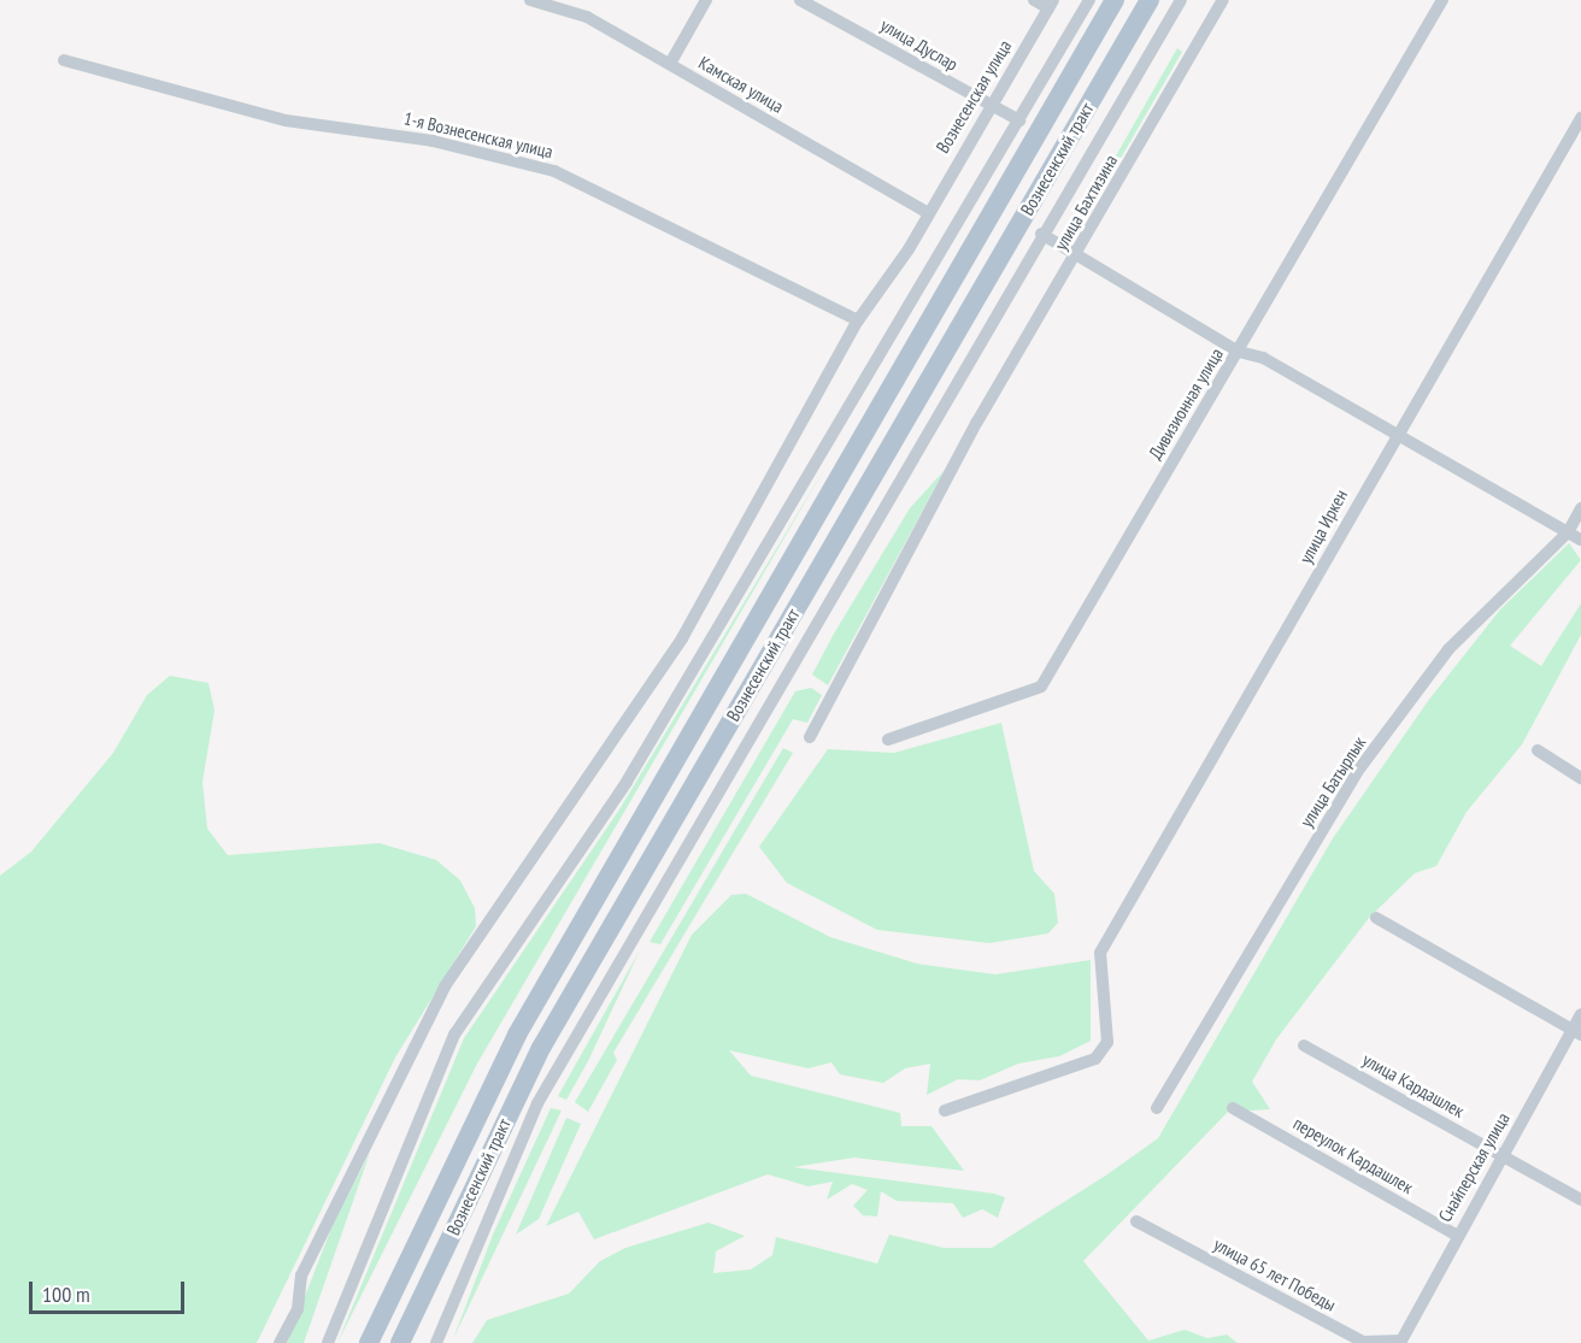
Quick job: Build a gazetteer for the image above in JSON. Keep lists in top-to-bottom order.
{
  "streets": {
    "main road": ["Вознесенский тракт"],
    "street": [
      "улица Дуслар",
      "Камская улица",
      "Вознесенская улица",
      "1-я Вознесенская улица",
      "улица Бахтизина",
      "Дивизионная улица",
      "улица Иркен",
      "улица Батырлык",
      "улица Кардашлек",
      "переулок Кардашлек",
      "Снайперская улица",
      "улица 65 лет Победы"
    ]
  },
  "crossings": [
    ["улица Дуслар", "Вознесенская улица"],
    ["Камская улица", "Вознесенская улица"],
    ["Вознесенская улица", "1-я Вознесенская улица"],
    ["улица Кардашлек", "Снайперская улица"],
    ["переулок Кардашлек", "Снайперская улица"],
    ["Снайперская улица", "улица 65 лет Победы"]
  ],
  "scale_bar": "100 m"
}
